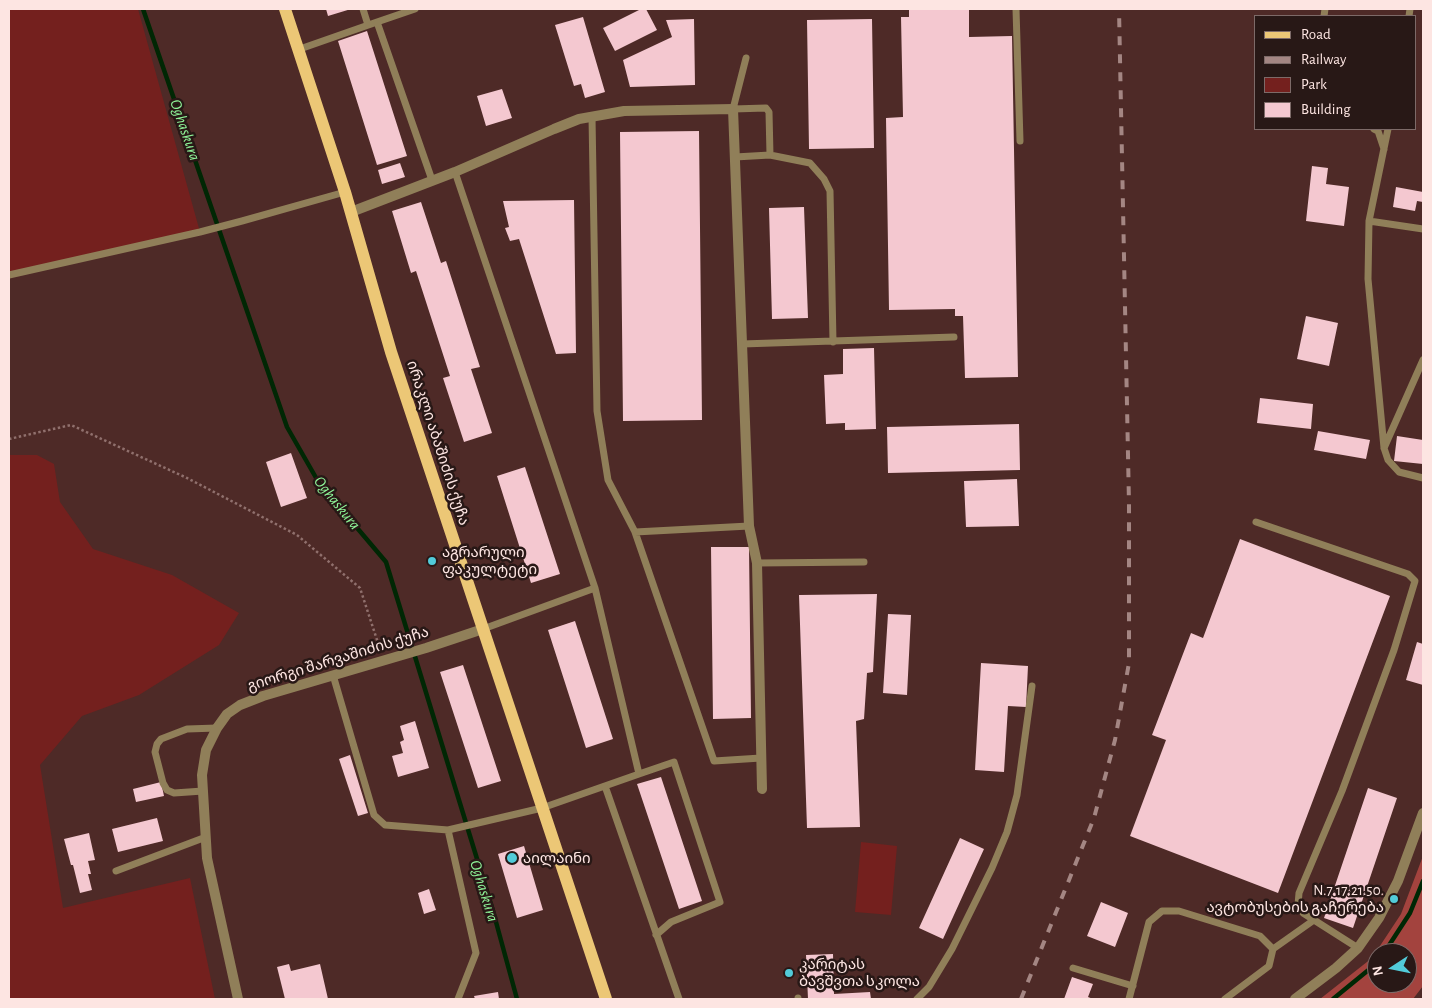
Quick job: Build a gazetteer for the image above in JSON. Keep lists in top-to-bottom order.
{
  "streets": {
    "main road": ["ირაკლი აბაშიძის ქუჩა"],
    "street": ["გიორგი შარვაშიძის ქუჩა"]
  },
  "crossings": [
    ["ირაკლი აბაშიძის ქუჩა", "გიორგი შარვაშიძის ქუჩა"]
  ],
  "water": ["Oghaskura"],
  "places": [
    "აგრარული ფაკულტეტი",
    "აილაინი",
    "N.7.17.21.50. ავტობუსების გაჩერება",
    "კარიტას ბავშვთა სკოლა"
  ],
  "legend": [
    "Road",
    "Railway",
    "Park",
    "Building"
  ],
  "north": "left"
}
